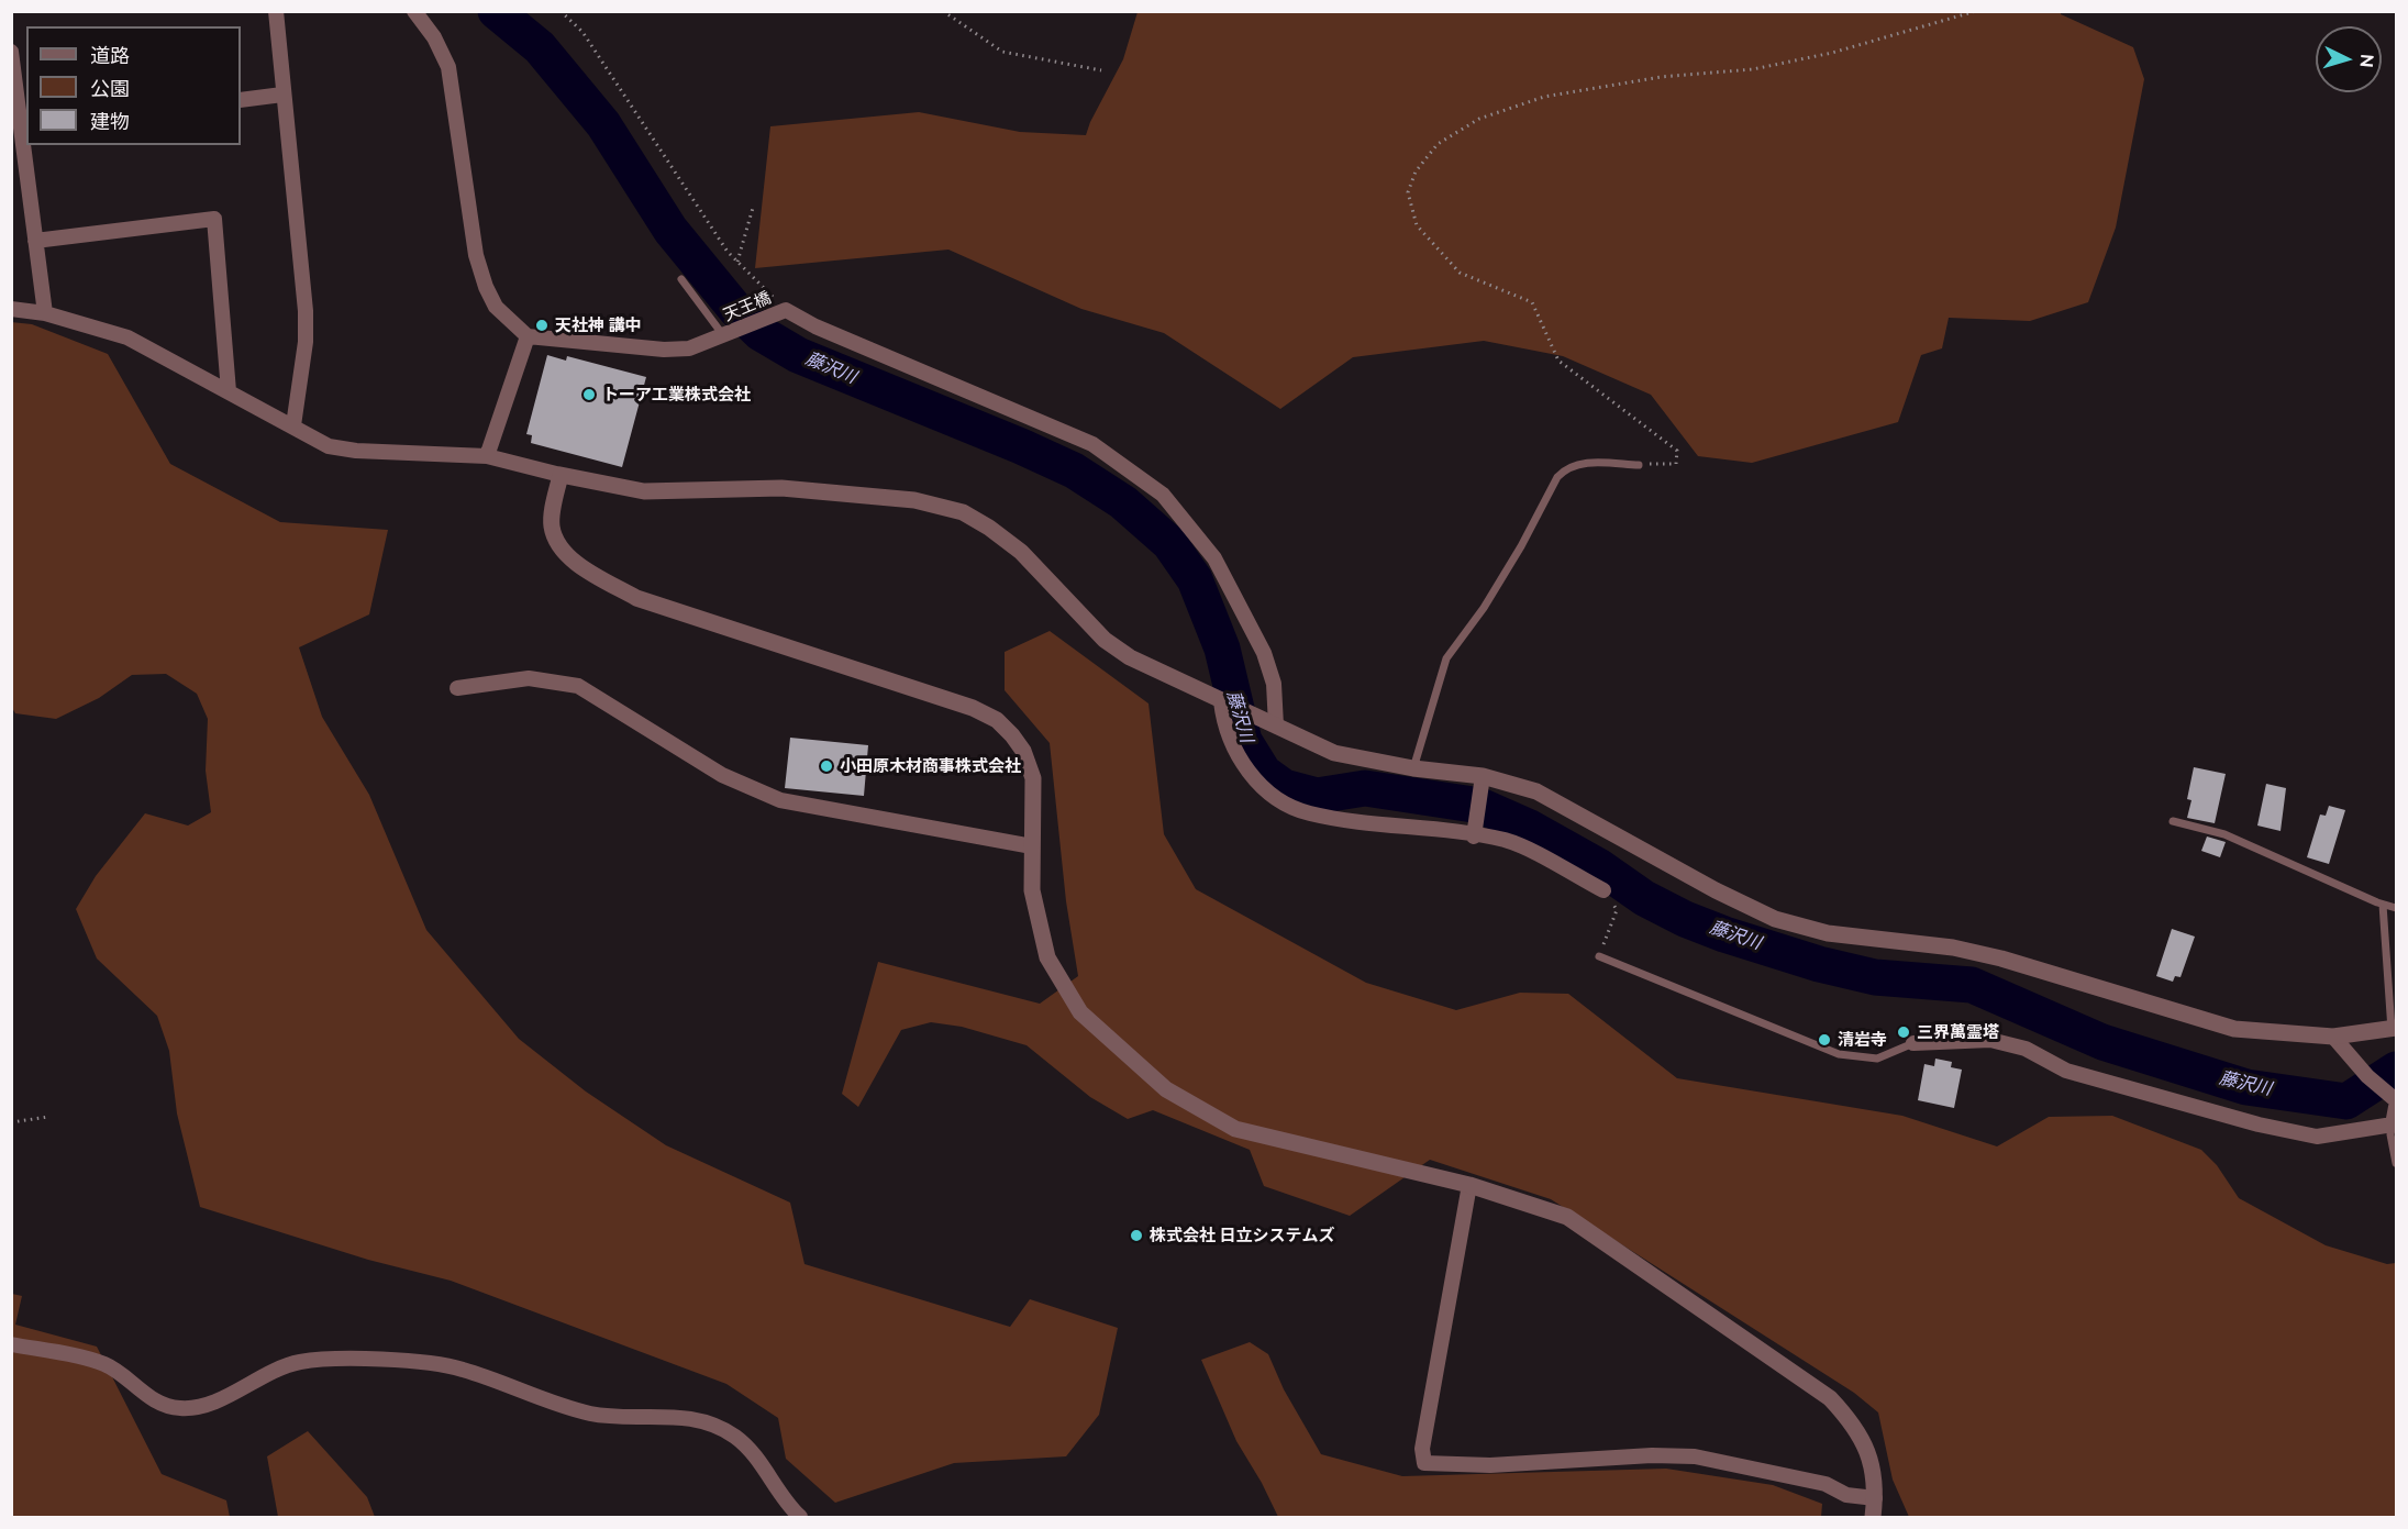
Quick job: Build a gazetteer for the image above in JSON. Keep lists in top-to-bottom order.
{
  "streets": {
    "street": ["天王橋"]
  },
  "water": ["藤沢川"],
  "places": [
    "天社神 講中",
    "トーア工業株式会社",
    "小田原木材商事株式会社",
    "三界萬霊塔",
    "清岩寺",
    "株式会社 日立システムズ"
  ],
  "legend": ["道路", "公園", "建物"],
  "north": "right"
}
